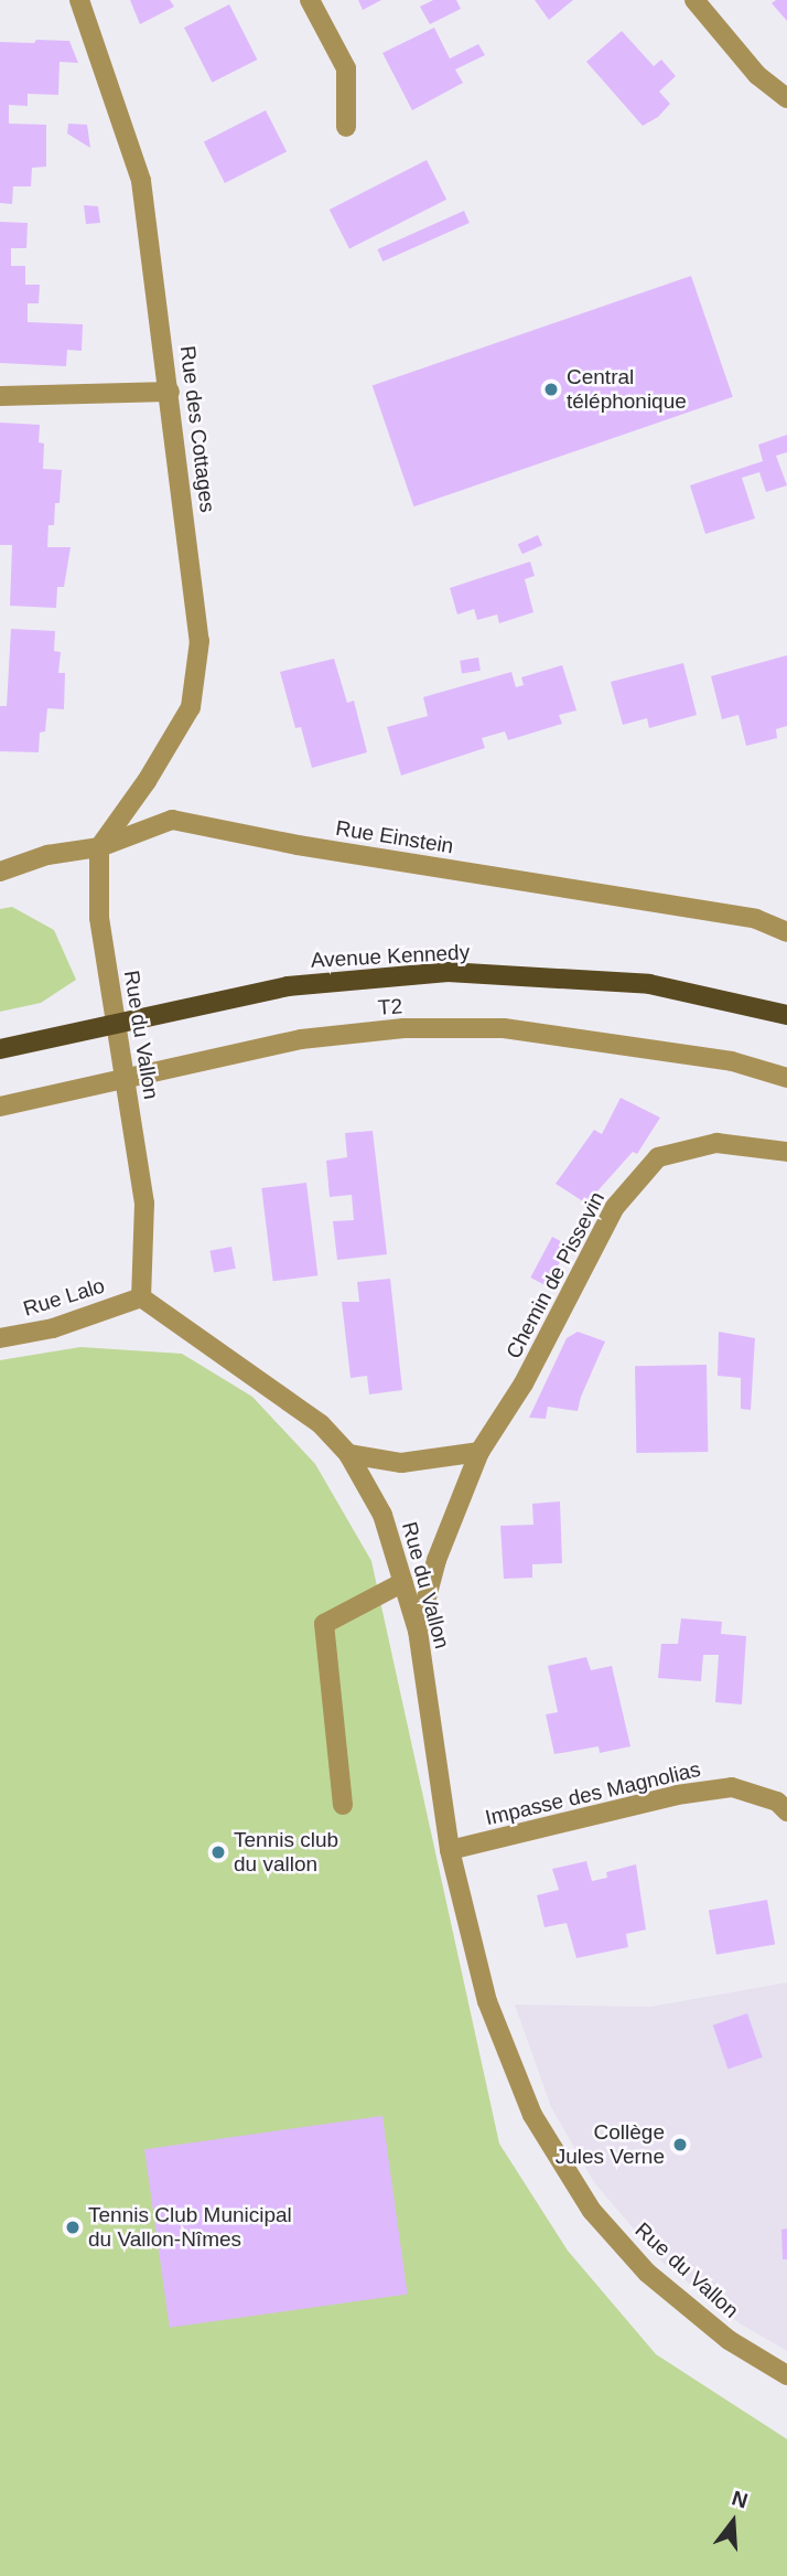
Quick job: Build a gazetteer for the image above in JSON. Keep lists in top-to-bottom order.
{
  "streets": {
    "main road": ["Avenue Kennedy"],
    "street": [
      "Rue des Cottages",
      "Rue Einstein",
      "T2",
      "Rue du Vallon",
      "Chemin de Pissevin",
      "Rue Lalo",
      "Impasse des Magnolias"
    ]
  },
  "crossings": [
    ["Rue des Cottages", "Rue Einstein"],
    ["Rue des Cottages", "Rue du Vallon"],
    ["Rue Einstein", "Rue du Vallon"],
    ["Rue du Vallon", "Chemin de Pissevin"],
    ["Rue du Vallon", "Rue Lalo"],
    ["Rue du Vallon", "Impasse des Magnolias"]
  ],
  "places": [
    "Central téléphonique",
    "Tennis club du vallon",
    "Collège Jules Verne",
    "Tennis Club Municipal du Vallon-Nîmes"
  ],
  "north": "top"
}
